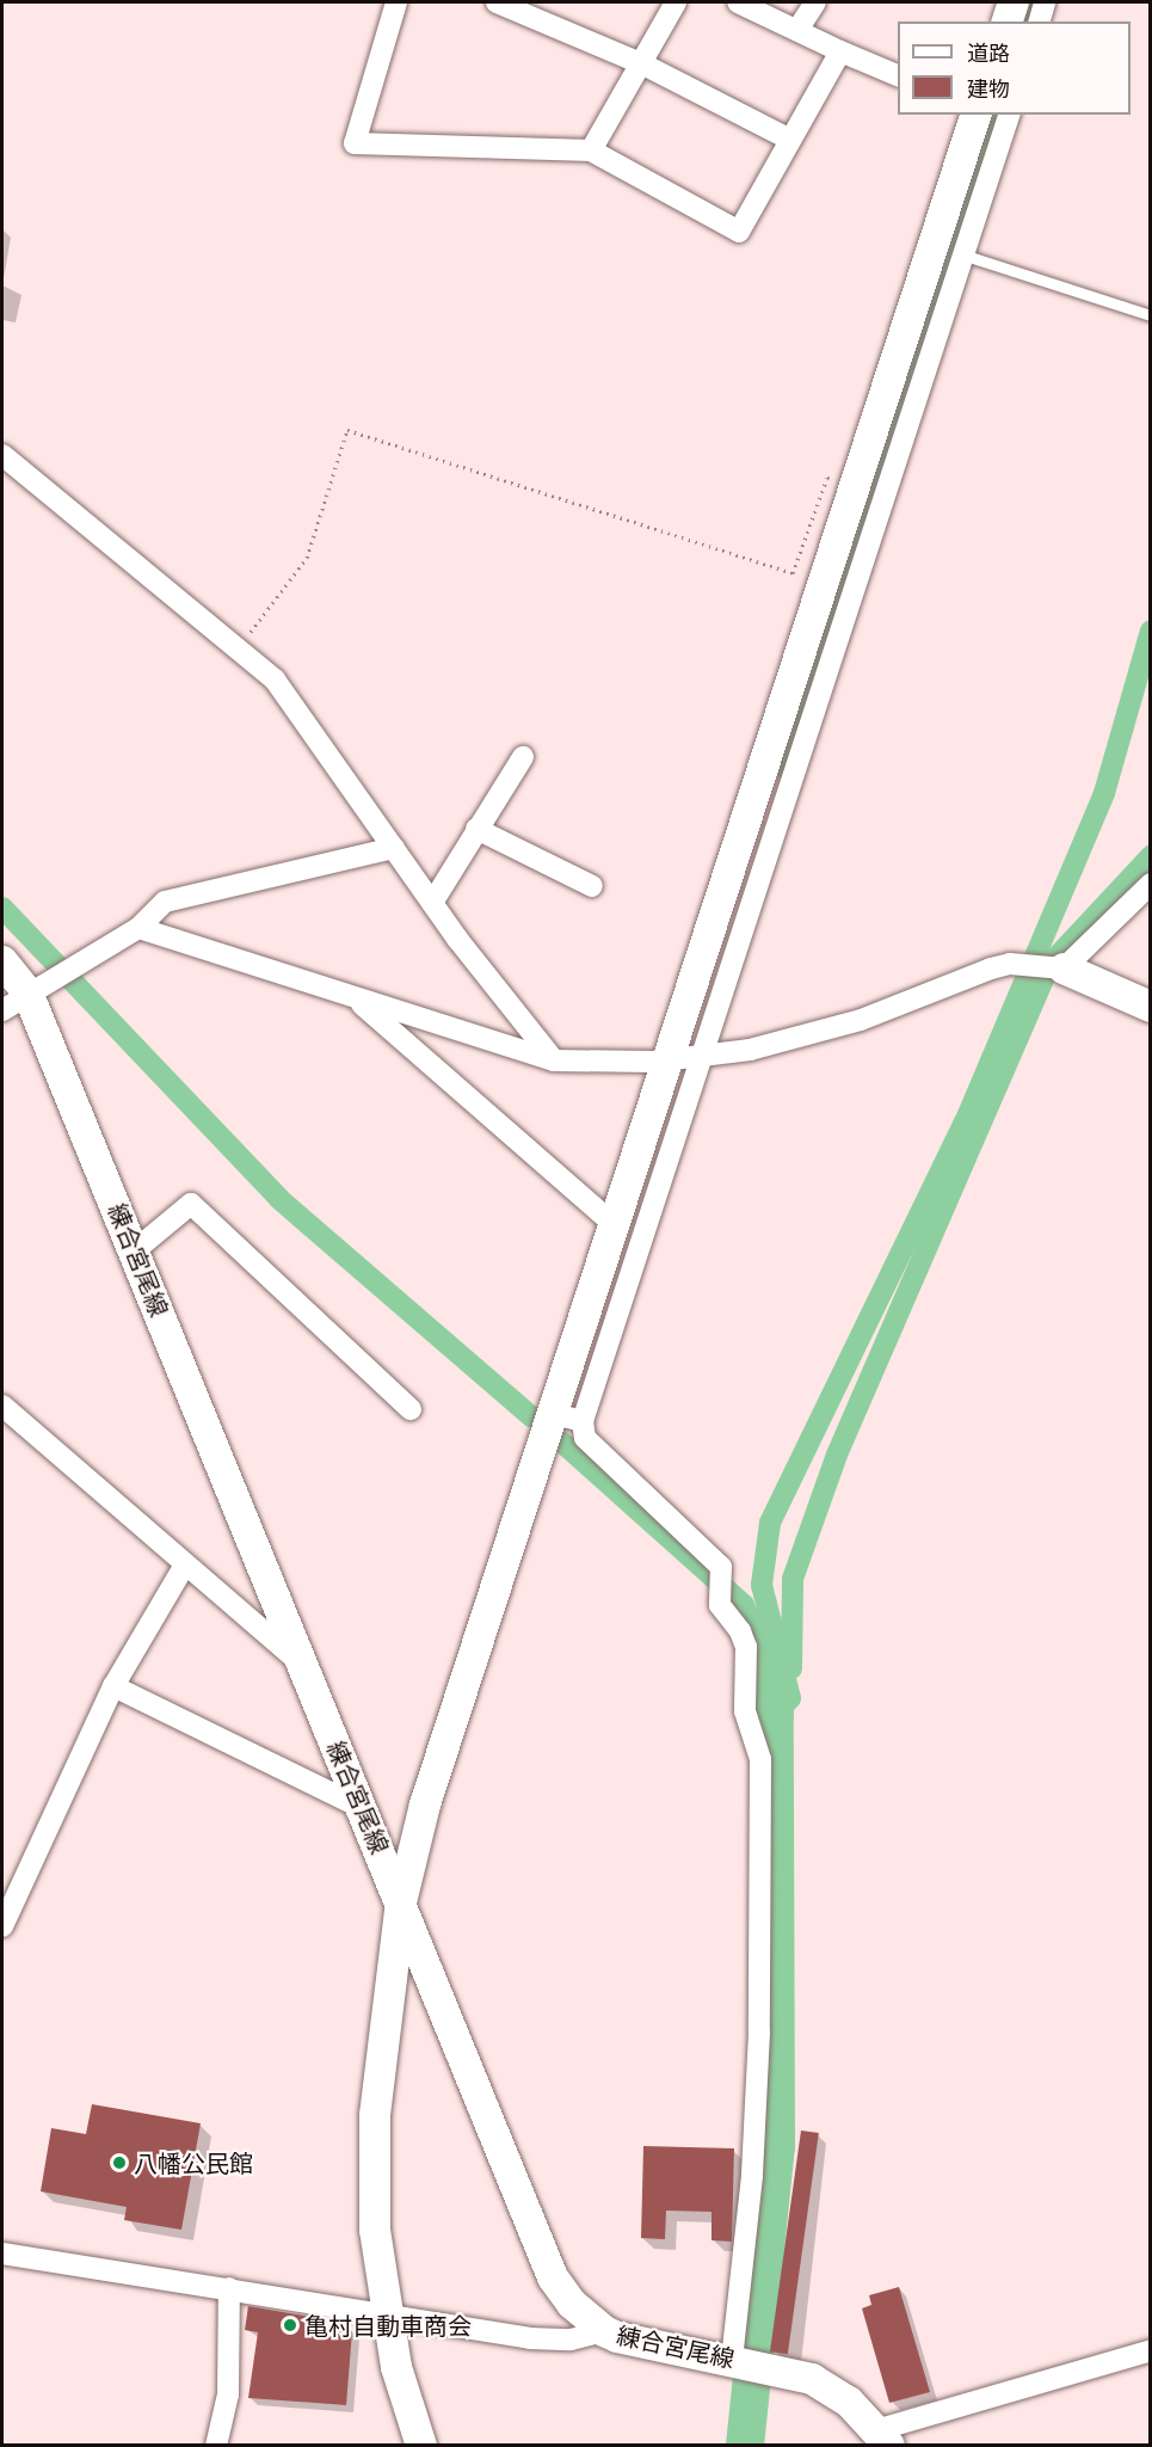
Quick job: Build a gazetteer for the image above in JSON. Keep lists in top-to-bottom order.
{
  "streets": {
    "street": ["練合宮尾線"]
  },
  "places": ["八幡公民館", "亀村自動車商会"],
  "legend": ["道路", "建物"]
}
